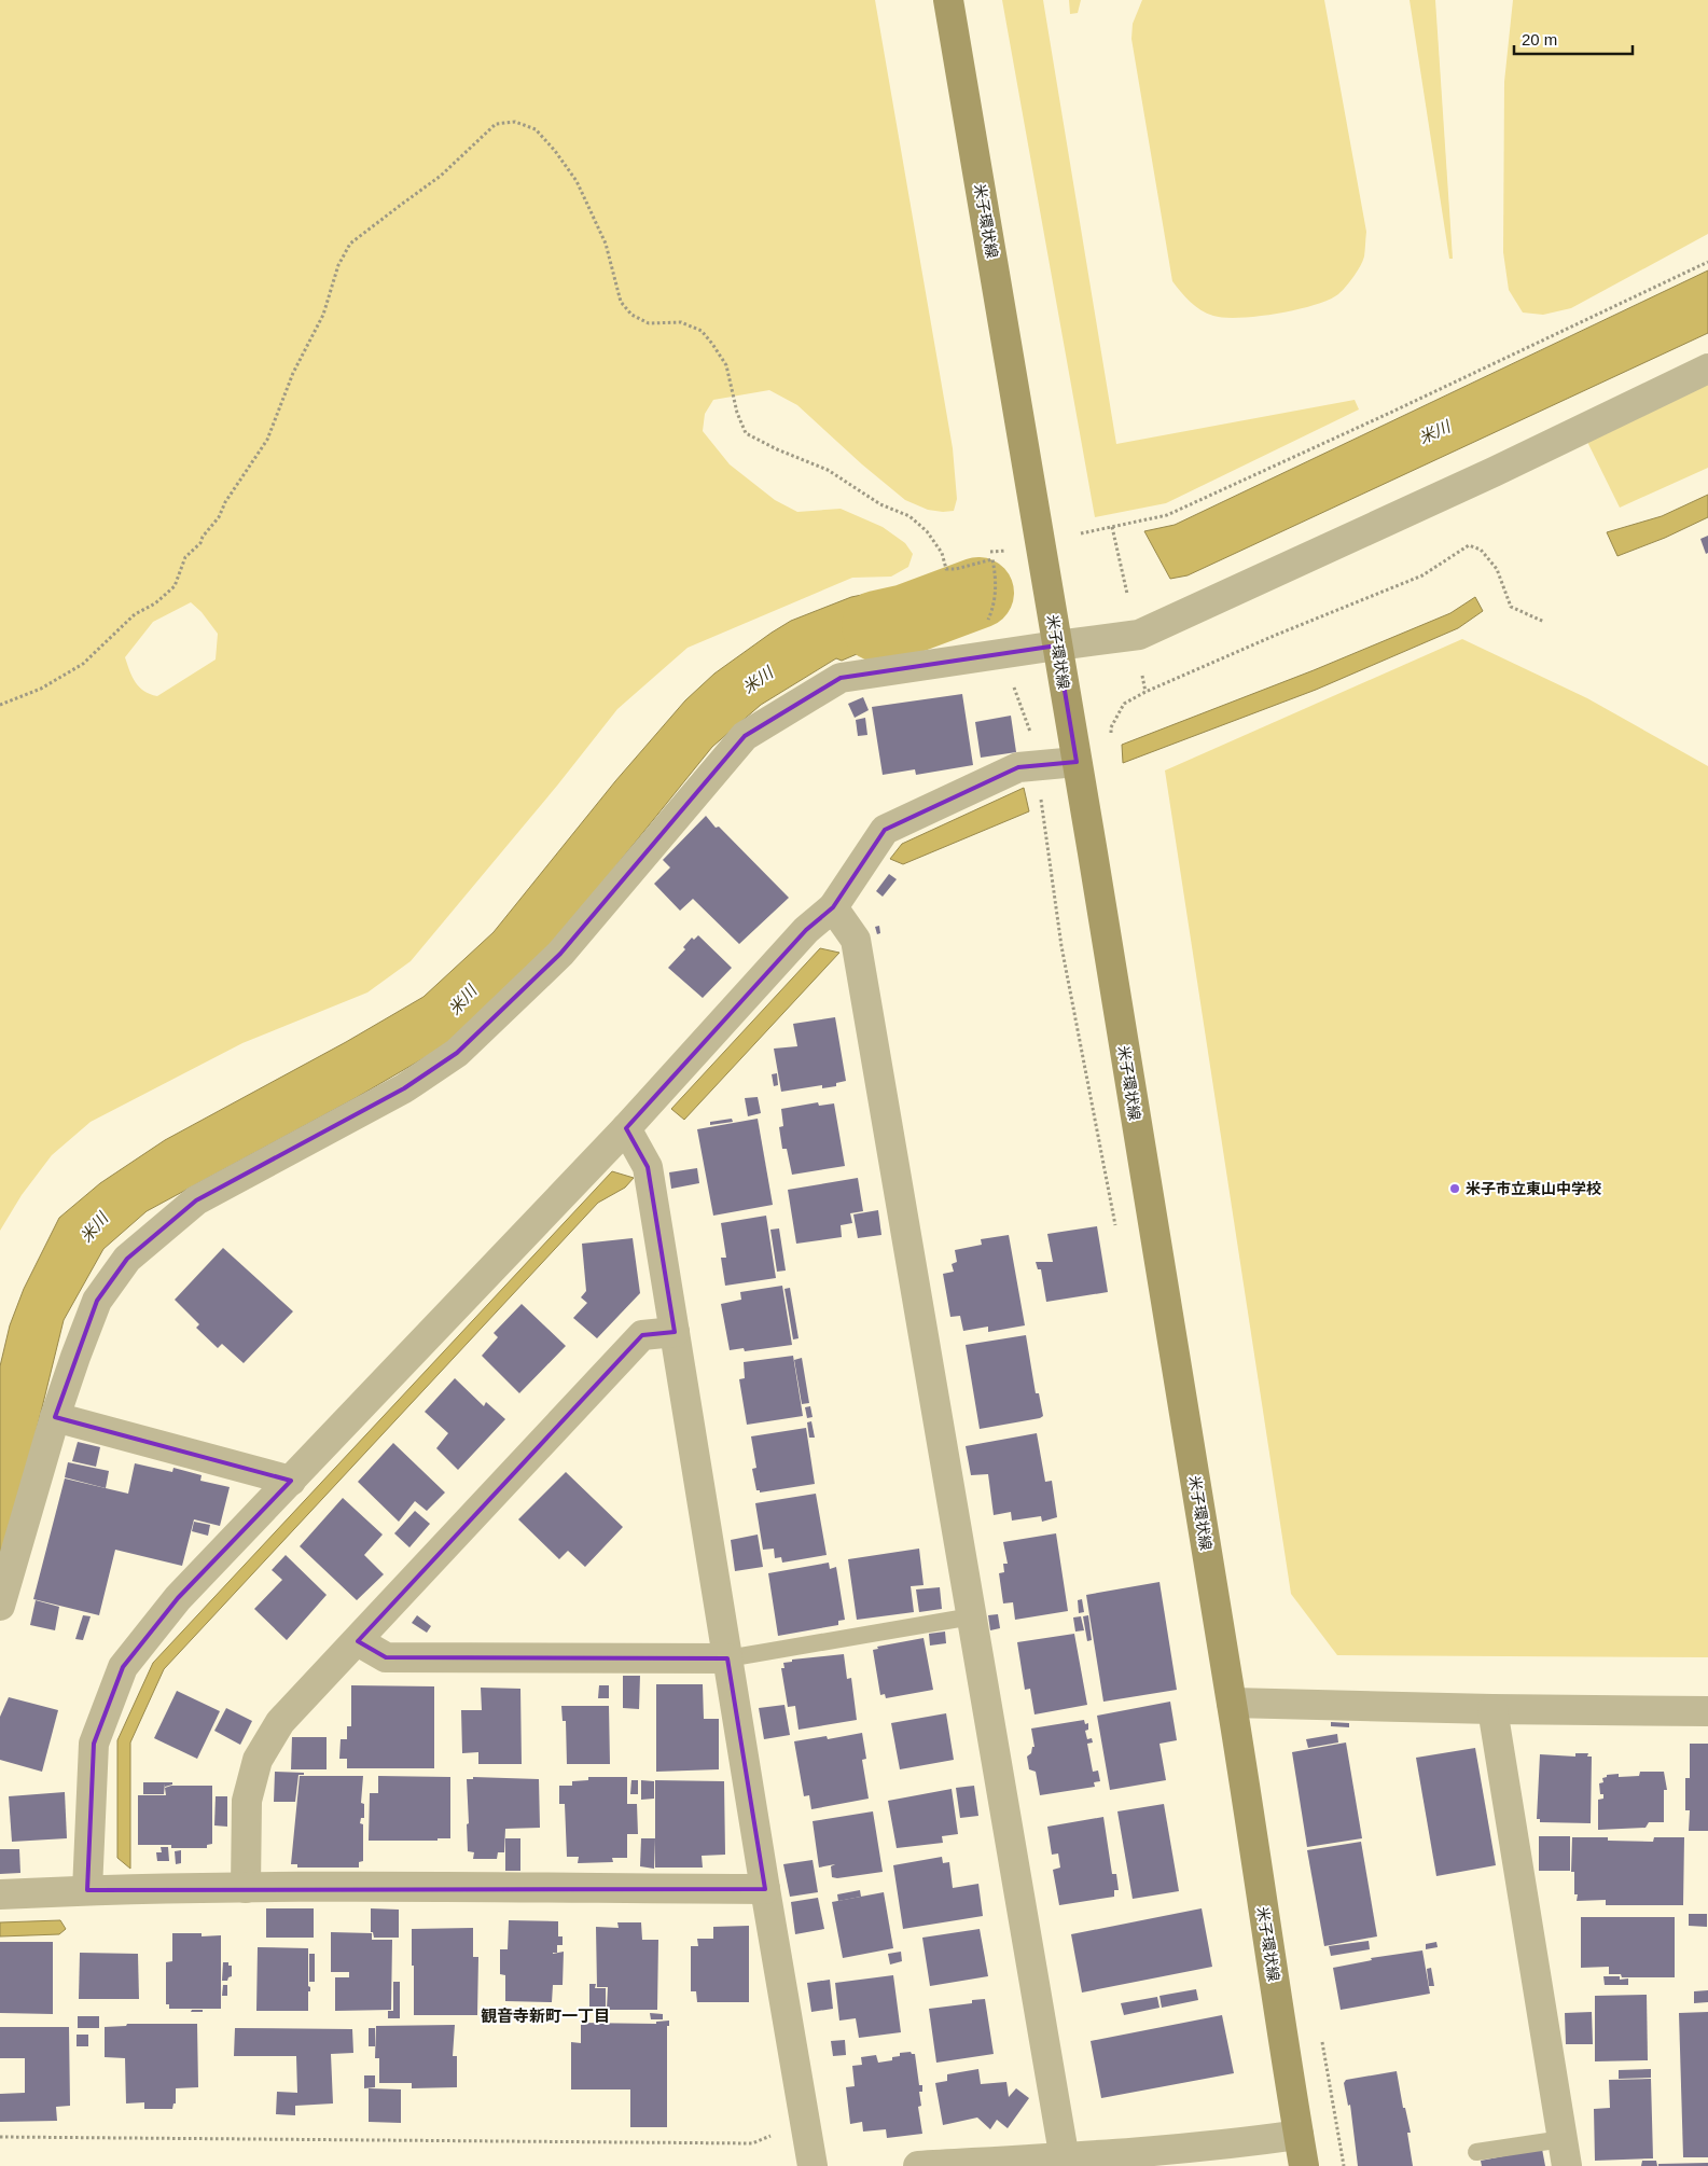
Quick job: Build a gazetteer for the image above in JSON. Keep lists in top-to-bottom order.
{
  "streets": {
    "main road": ["米子環状線"]
  },
  "districts": ["観音寺新町一丁目"],
  "water": ["米川"],
  "places": ["米子市立東山中学校"],
  "scale_bar": "20 m"
}
